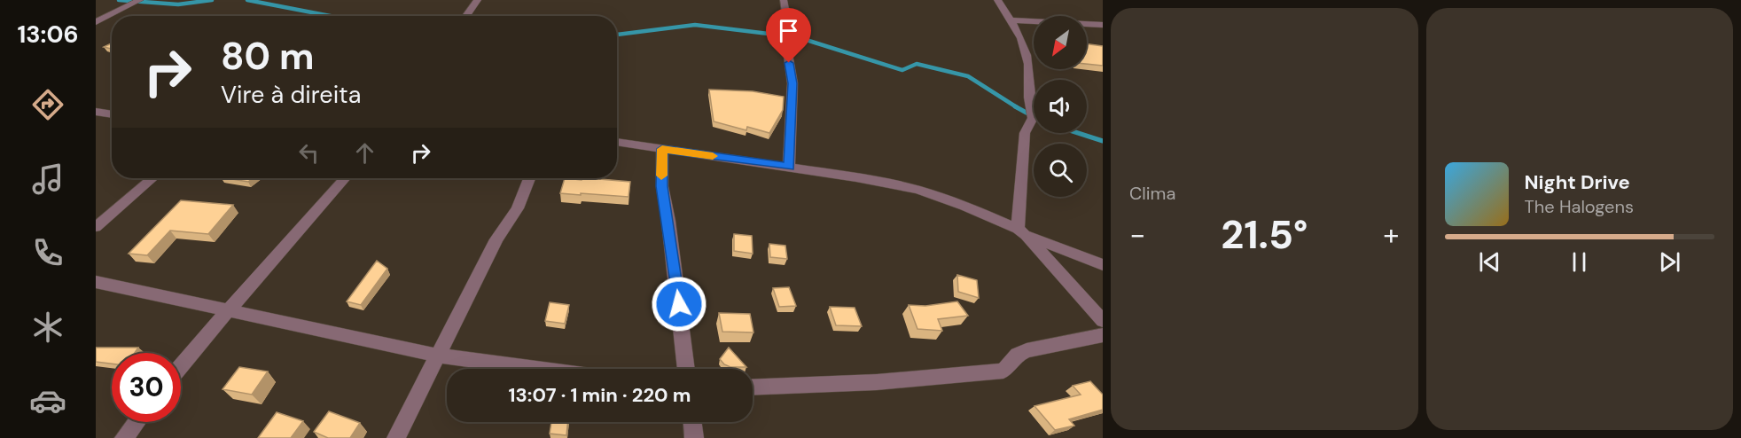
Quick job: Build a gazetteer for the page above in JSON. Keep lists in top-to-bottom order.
{
  "north": "bottom left",
  "page": {
    "tabs": "13:06",
    "tile": "Clima",
    "turn": ["80 m", "Vire à direita"],
    "song": ["Night Drive", "The Halogens"],
    "heat": ["−", "21.5°", "+"],
    "limit": "30",
    "trip": "13:07 · 1 min · 220 m"
  }
}
